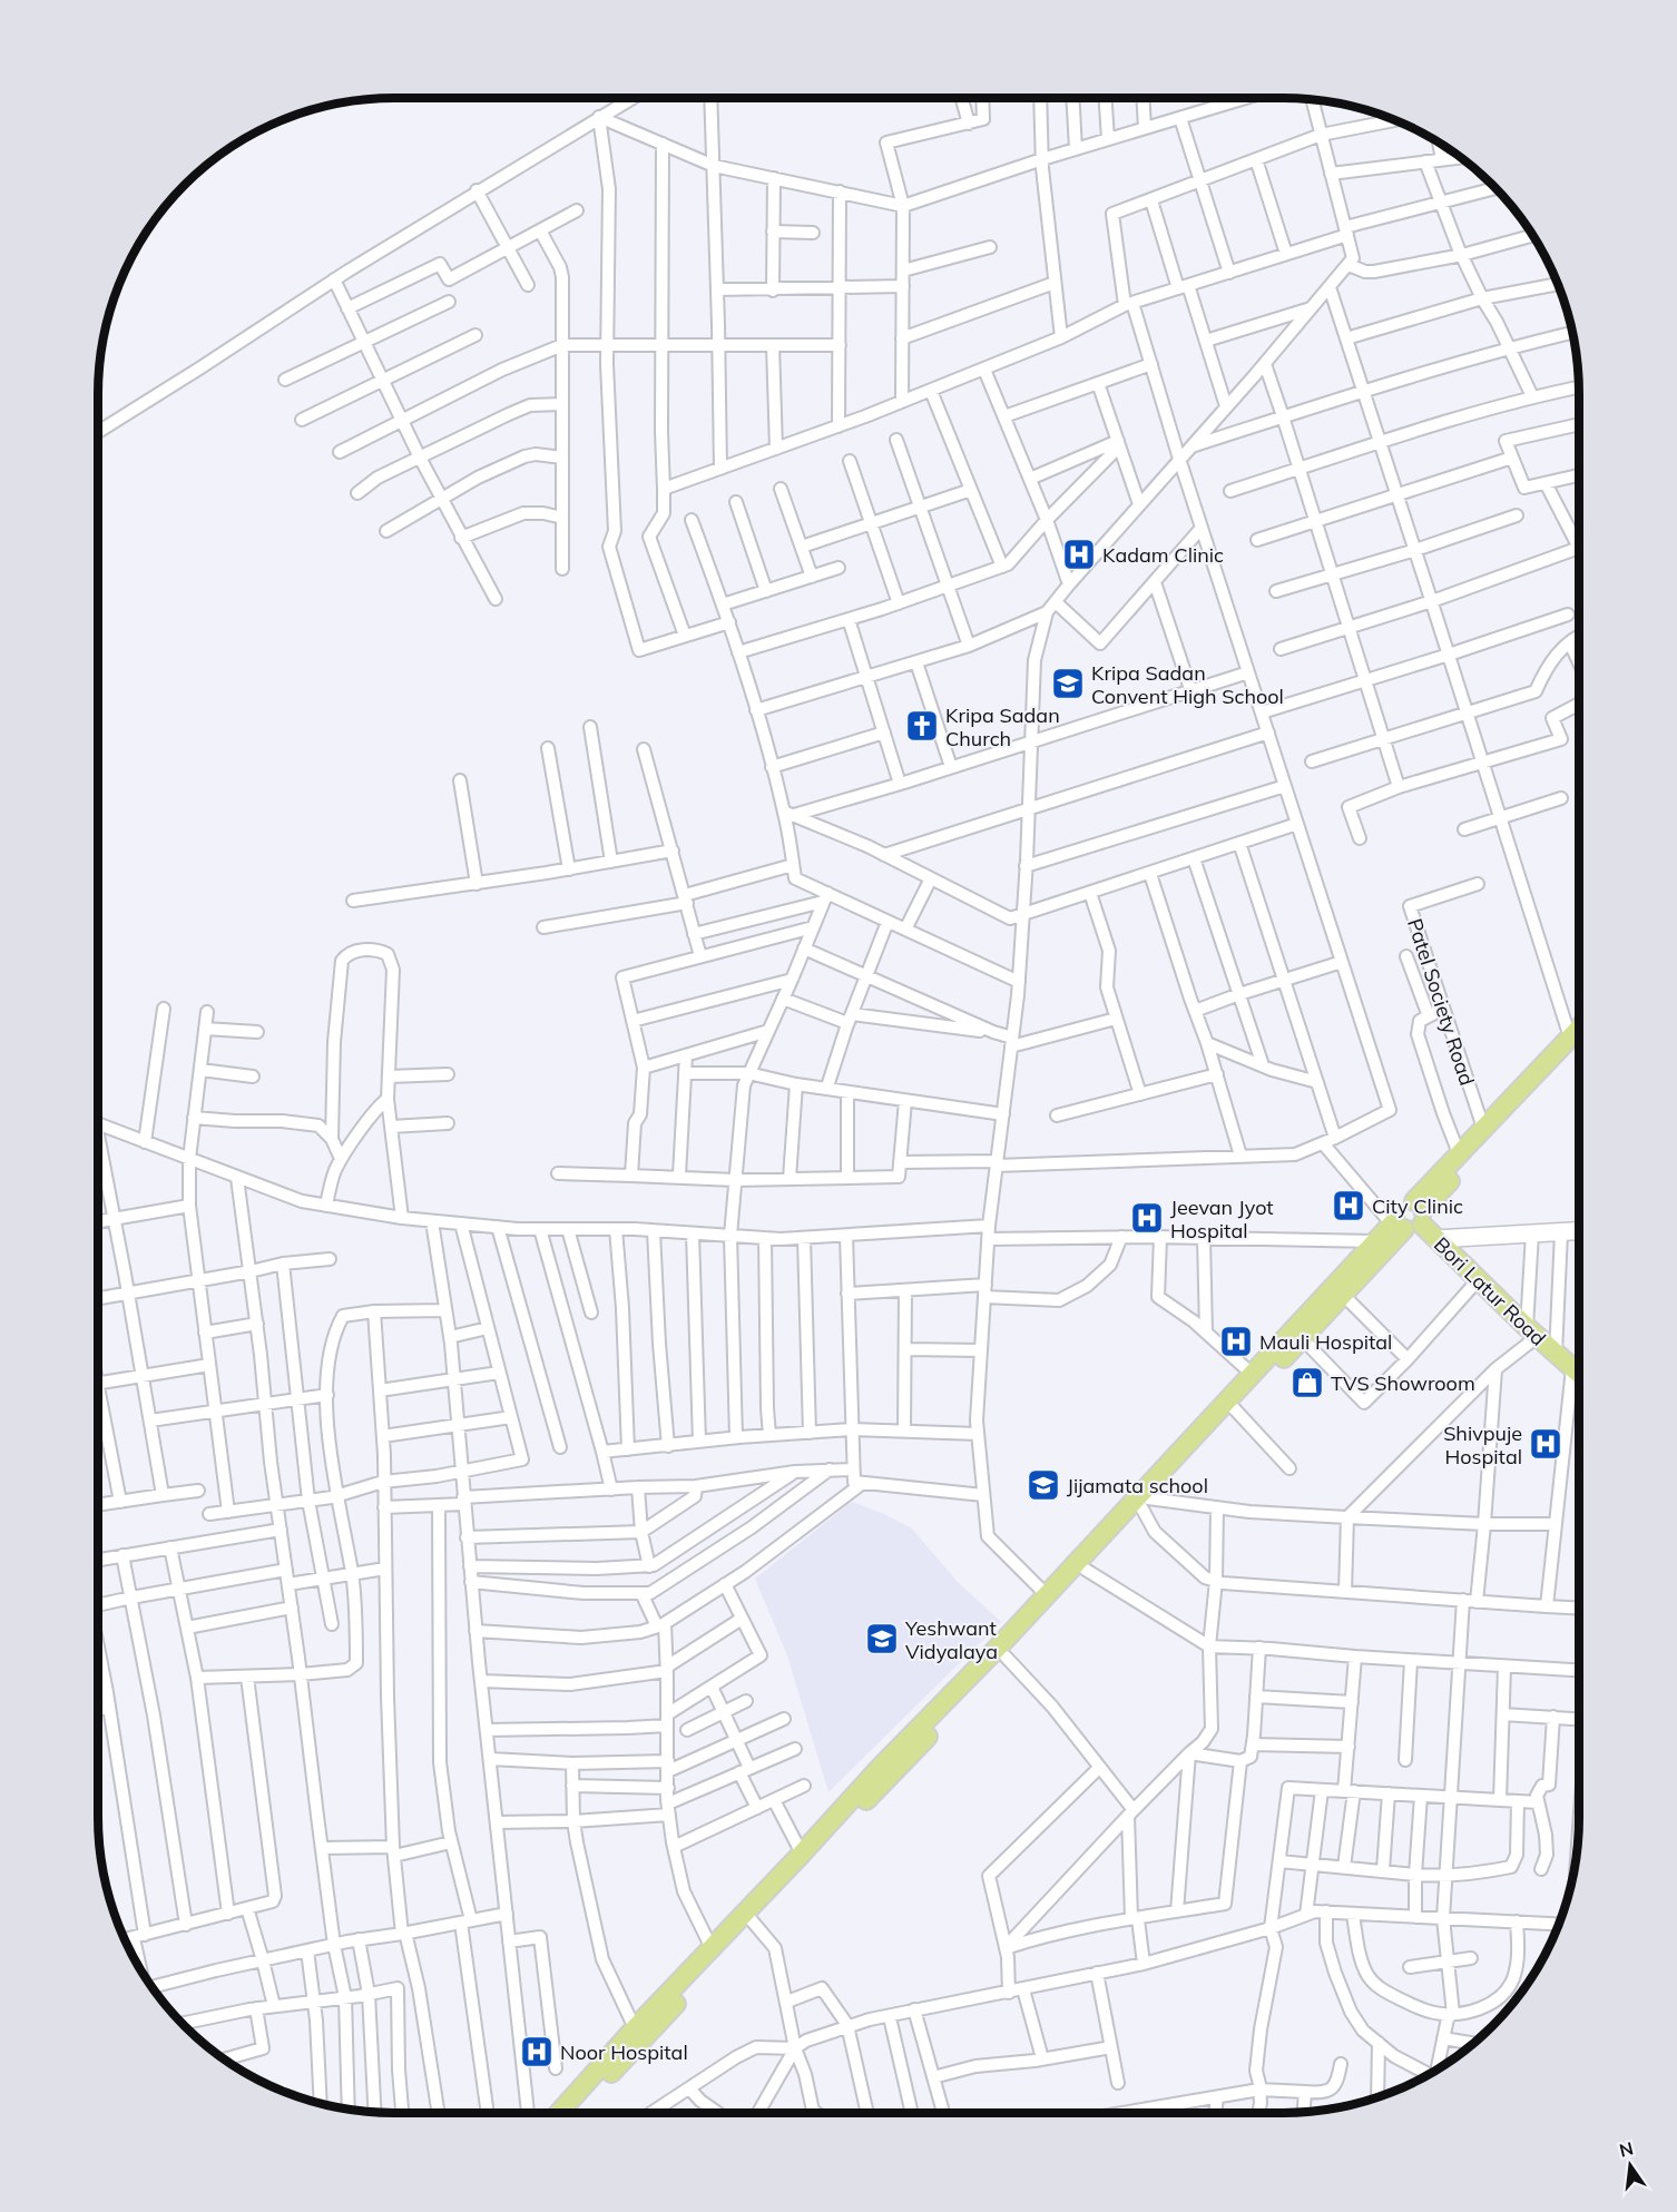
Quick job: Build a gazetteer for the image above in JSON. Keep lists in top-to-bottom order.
{
  "streets": {
    "main road": ["Bori Latur Road"],
    "street": ["Patel Society Road"]
  },
  "places": {
    "hospital": [
      "Kadam Clinic",
      "City Clinic",
      "Jeevan Jyot Hospital",
      "Mauli Hospital",
      "Shivpuje Hospital",
      "Noor Hospital"
    ],
    "school or university": ["Kripa Sadan Convent High School", "Jijamata school", "Yeshwant Vidyalaya"],
    "church": ["Kripa Sadan Church"],
    "shop": ["TVS Showroom"]
  },
  "north": "top"
}
